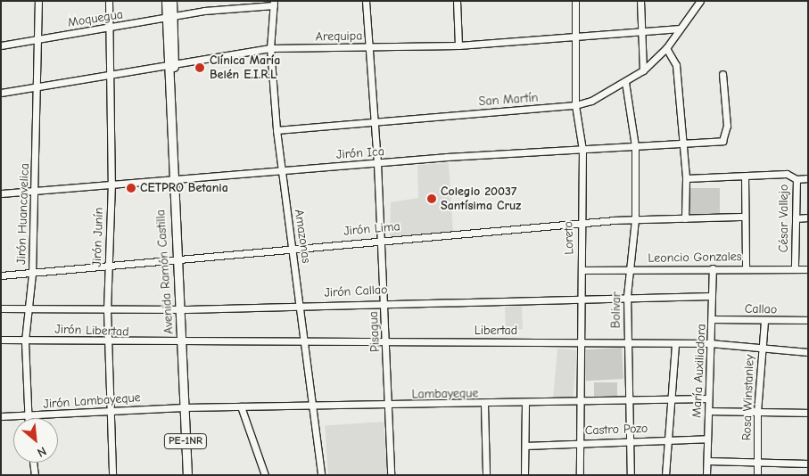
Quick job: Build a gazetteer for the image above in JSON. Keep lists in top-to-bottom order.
{
  "streets": {
    "main road": ["Avenida Ramón Castilla", "PE-1NR"],
    "street": [
      "Moquegua",
      "Arequipa",
      "San Martín",
      "Jirón Ica",
      "Jirón Huancavelica",
      "César Vallejo",
      "Jirón Lima",
      "Amazonas",
      "Jirón Junín",
      "Loreto",
      "Leoncio Gonzales",
      "Jirón Callao",
      "Callao",
      "Bolivar",
      "Jirón Libertad",
      "Libertad",
      "Pisagua",
      "María Auxiliadora",
      "Lambayeque",
      "Rosa Winstanley",
      "Jirón Lambayeque",
      "Castro Pozo"
    ]
  },
  "crossings": [
    ["Moquegua", "Jirón Huancavelica"],
    ["Moquegua", "Amazonas"],
    ["Moquegua", "Jirón Junín"],
    ["Moquegua", "Avenida Ramón Castilla"],
    ["Arequipa", "San Martín"],
    ["Arequipa", "Jirón Huancavelica"],
    ["Arequipa", "Amazonas"],
    ["Arequipa", "Jirón Junín"],
    ["Arequipa", "Loreto"],
    ["Arequipa", "Avenida Ramón Castilla"],
    ["Arequipa", "Pisagua"],
    ["San Martín", "Amazonas"],
    ["San Martín", "Loreto"],
    ["San Martín", "Bolivar"],
    ["San Martín", "Pisagua"],
    ["Jirón Ica", "Jirón Huancavelica"],
    ["Jirón Ica", "Amazonas"],
    ["Jirón Ica", "Jirón Junín"],
    ["Jirón Ica", "Loreto"],
    ["Jirón Ica", "Avenida Ramón Castilla"],
    ["Jirón Ica", "Bolivar"],
    ["Jirón Ica", "Pisagua"],
    ["Jirón Huancavelica", "Jirón Lima"],
    ["Jirón Huancavelica", "Jirón Callao"],
    ["Jirón Huancavelica", "Jirón Libertad"],
    ["Jirón Huancavelica", "Jirón Lambayeque"],
    ["César Vallejo", "Leoncio Gonzales"],
    ["Jirón Lima", "Amazonas"],
    ["Jirón Lima", "Jirón Junín"],
    ["Jirón Lima", "Loreto"],
    ["Jirón Lima", "Avenida Ramón Castilla"],
    ["Jirón Lima", "Bolivar"],
    ["Jirón Lima", "Pisagua"],
    ["Amazonas", "Jirón Callao"],
    ["Amazonas", "Libertad"],
    ["Amazonas", "Lambayeque"],
    ["Jirón Junín", "Jirón Callao"],
    ["Jirón Junín", "Jirón Libertad"],
    ["Jirón Junín", "Jirón Lambayeque"],
    ["Loreto", "Leoncio Gonzales"],
    ["Loreto", "Jirón Callao"],
    ["Loreto", "Libertad"],
    ["Loreto", "Lambayeque"],
    ["Loreto", "Castro Pozo"],
    ["Leoncio Gonzales", "Bolivar"],
    ["Leoncio Gonzales", "María Auxiliadora"],
    ["Avenida Ramón Castilla", "Jirón Callao"],
    ["Avenida Ramón Castilla", "Jirón Libertad"],
    ["Avenida Ramón Castilla", "Libertad"],
    ["Avenida Ramón Castilla", "Lambayeque"],
    ["Avenida Ramón Castilla", "Jirón Lambayeque"],
    ["Jirón Callao", "Bolivar"],
    ["Jirón Callao", "Pisagua"],
    ["Jirón Callao", "María Auxiliadora"],
    ["Callao", "María Auxiliadora"],
    ["Callao", "Rosa Winstanley"],
    ["Bolivar", "Libertad"],
    ["Bolivar", "Lambayeque"],
    ["Bolivar", "Castro Pozo"],
    ["Jirón Libertad", "Libertad"],
    ["Libertad", "Pisagua"],
    ["Libertad", "María Auxiliadora"],
    ["Libertad", "Rosa Winstanley"],
    ["Pisagua", "Lambayeque"],
    ["María Auxiliadora", "Lambayeque"],
    ["María Auxiliadora", "Castro Pozo"],
    ["Lambayeque", "Jirón Lambayeque"]
  ],
  "places": ["Clínica María Belén E.I.R.L", "CETPRO Betania", "Colegio 20037 Santísima Cruz"],
  "north": "bottom right"
}
